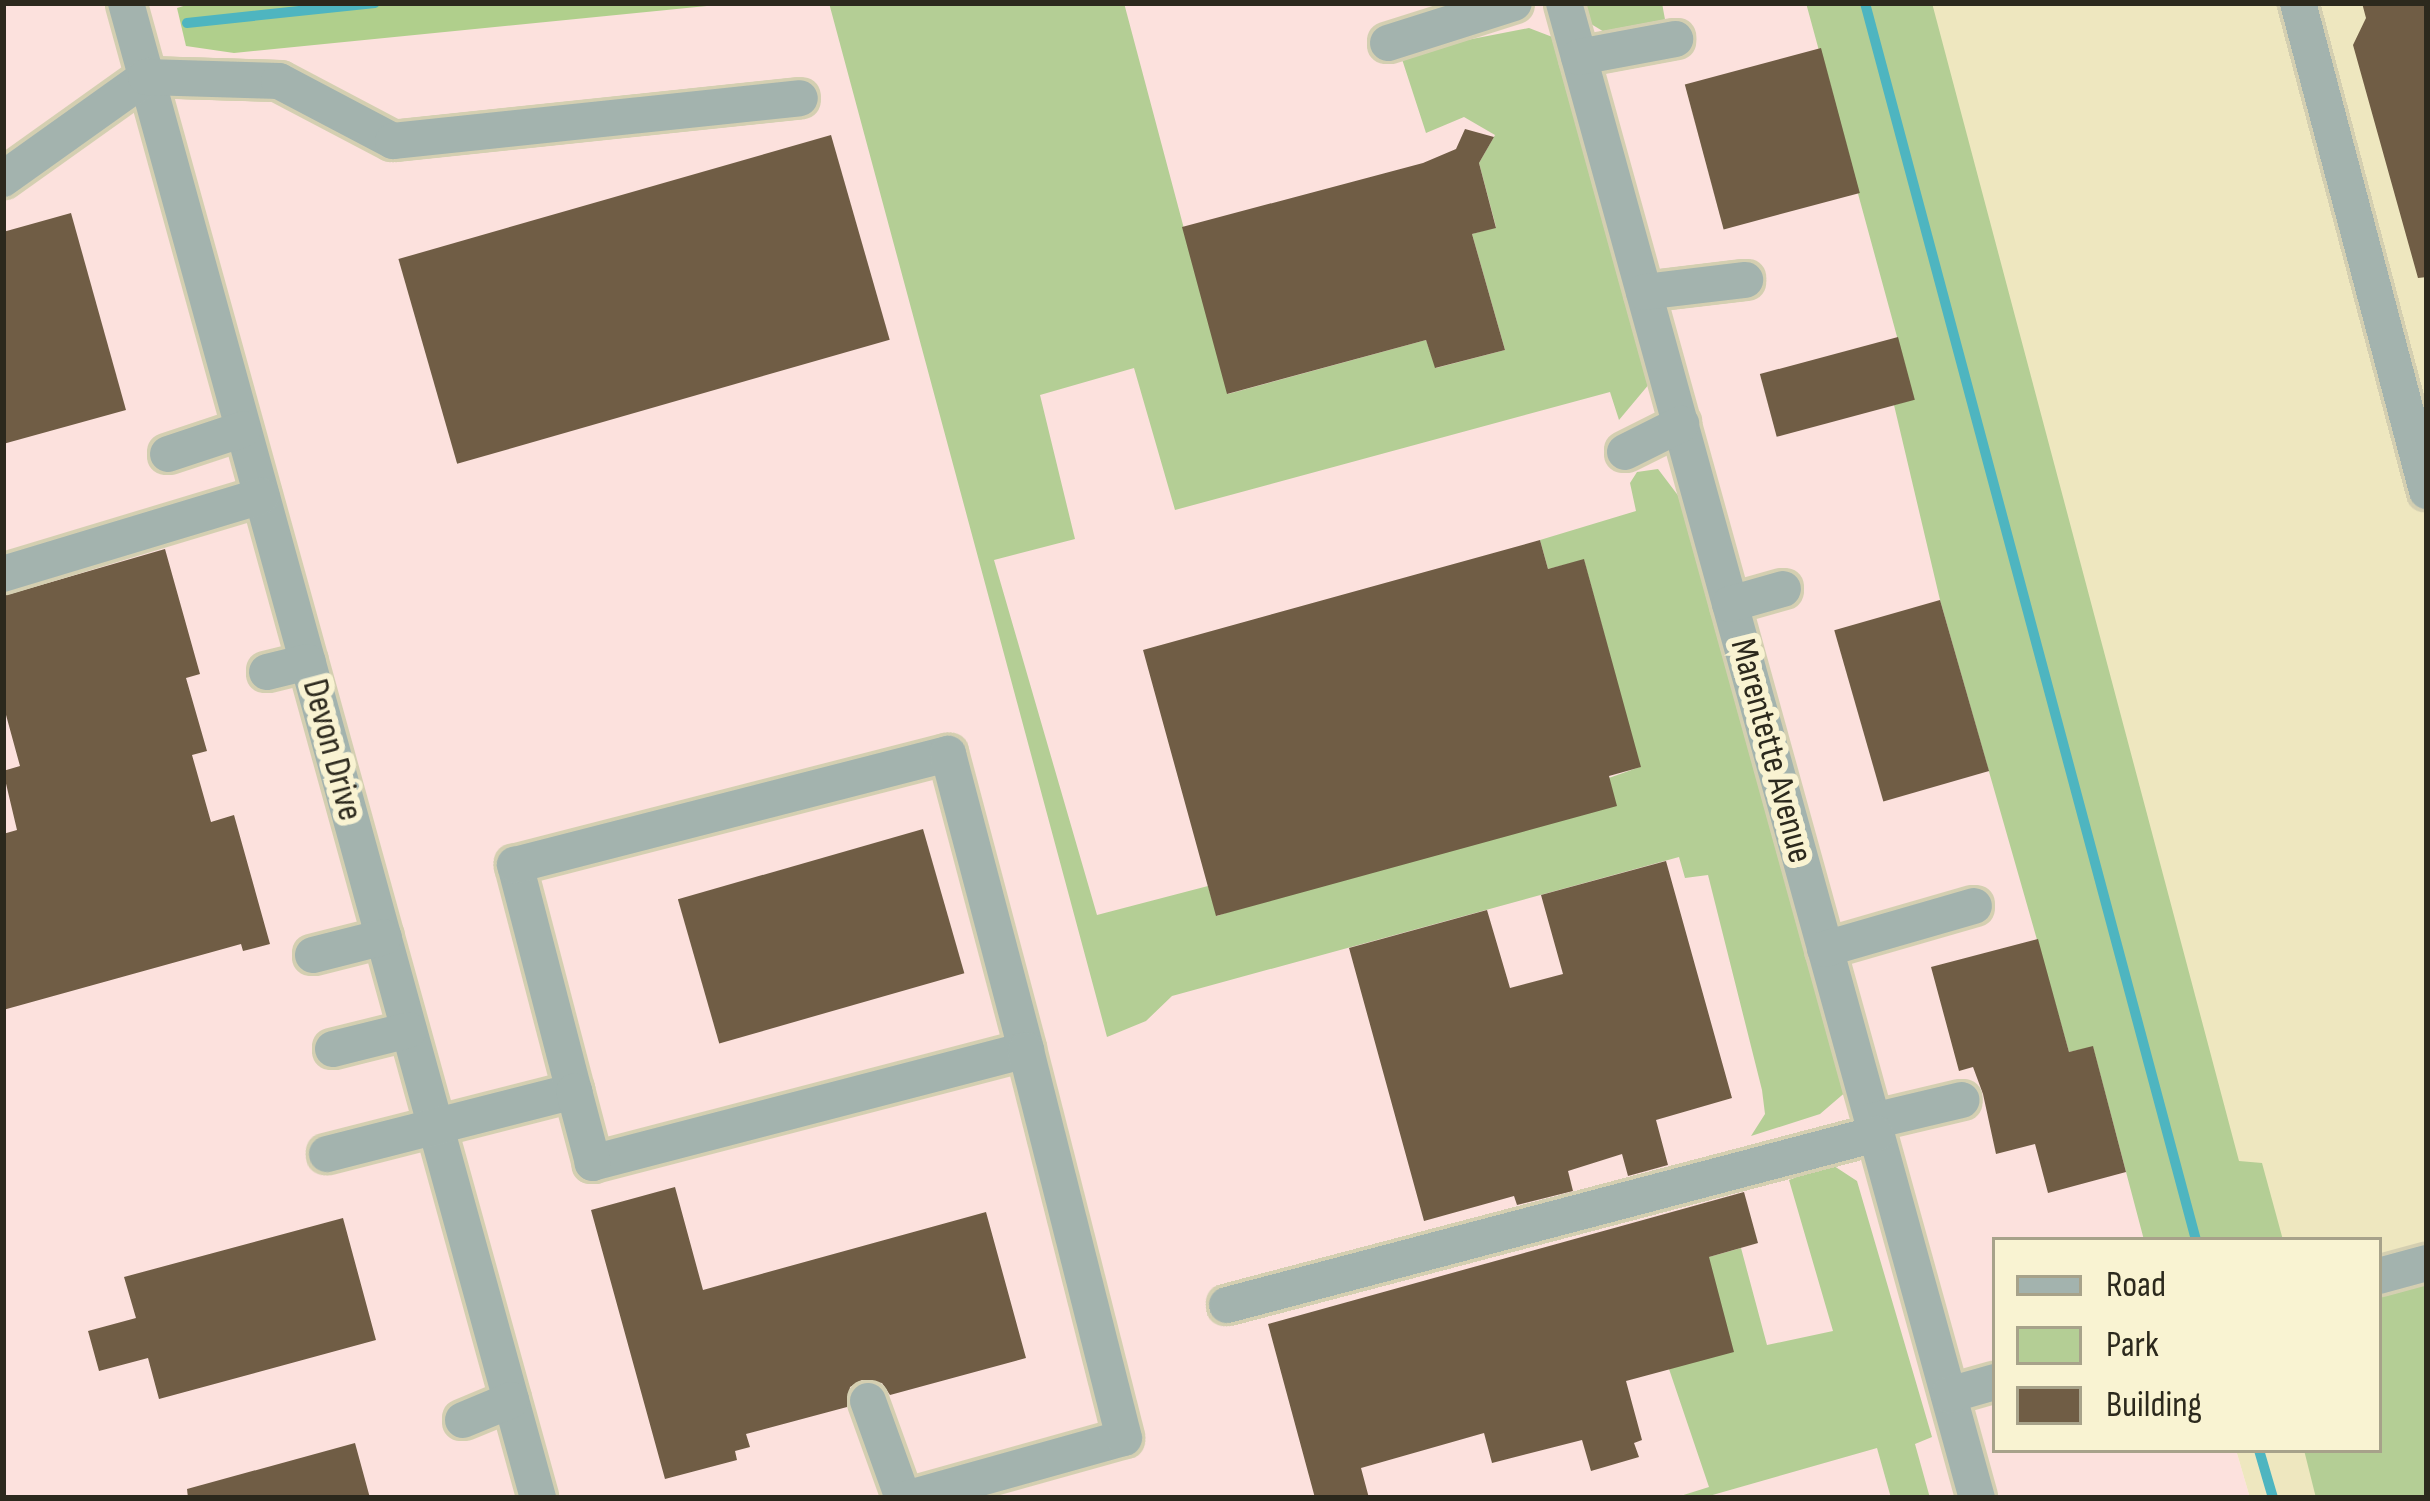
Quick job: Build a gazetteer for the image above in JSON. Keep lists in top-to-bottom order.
{
  "streets": {
    "street": ["Devon Drive", "Marentette Avenue"]
  },
  "legend": ["Road", "Park", "Building"]
}
